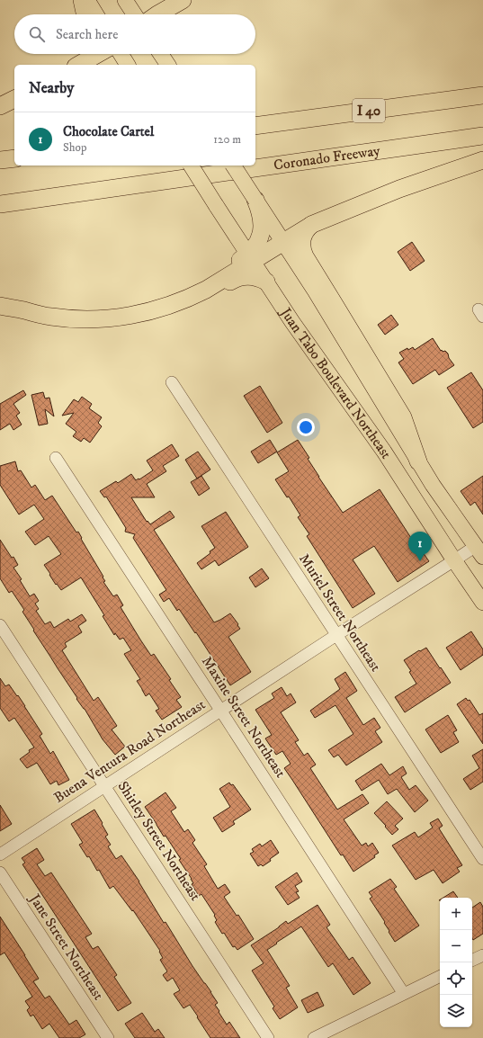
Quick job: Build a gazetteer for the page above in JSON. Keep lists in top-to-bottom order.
{
  "streets": {
    "highway": ["I 40", "Coronado Freeway"],
    "main road": ["Juan Tabo Boulevard Northeast"],
    "street": [
      "Muriel Street Northeast",
      "Maxine Street Northeast",
      "Buena Ventura Road Northeast",
      "Shirley Street Northeast",
      "Jane Street Northeast"
    ]
  },
  "crossings": [
    ["Juan Tabo Boulevard Northeast", "Buena Ventura Road Northeast"],
    ["Muriel Street Northeast", "Buena Ventura Road Northeast"],
    ["Maxine Street Northeast", "Buena Ventura Road Northeast"],
    ["Buena Ventura Road Northeast", "Shirley Street Northeast"]
  ],
  "page": {
    "search": "Search here",
    "heading": "Nearby",
    "list": [
      {
        "mark": "1",
        "name": "Chocolate Cartel",
        "note": "Shop",
        "value": "120 m"
      }
    ],
    "pins": "1",
    "map_buttons": ["+", "−"]
  }
}
